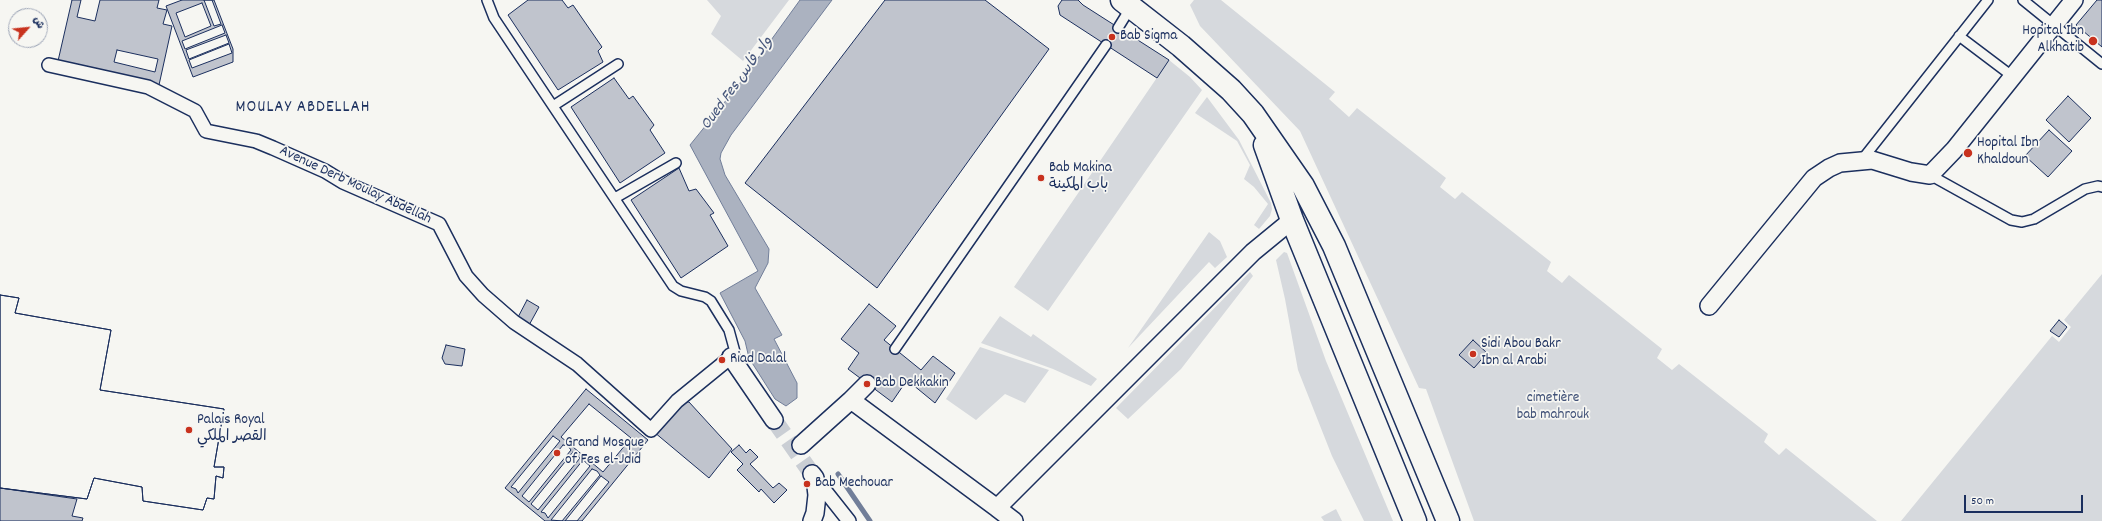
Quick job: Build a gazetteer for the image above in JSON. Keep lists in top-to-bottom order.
{
  "streets": {
    "street": ["Avenue Derb Moulay Abdellah"]
  },
  "districts": ["MOULAY ABDELLAH"],
  "water": ["Oued Fes واد فاس"],
  "parks": ["cimetière bab mahrouk"],
  "places": [
    "Bab Sigma",
    "Hopital Ibn Alkhatib",
    "Hopital Ibn Khaldoun",
    "Bab Makina باب المكينة",
    "Sidi Abou Bakr Ibn al Arabi",
    "Riad Dalal",
    "Bab Dekkakin",
    "Palais Royal القصر الملكي",
    "Grand Mosque of Fes el-Jdid",
    "Bab Mechouar"
  ],
  "scale_bar": "50 m",
  "north": "top right"
}
